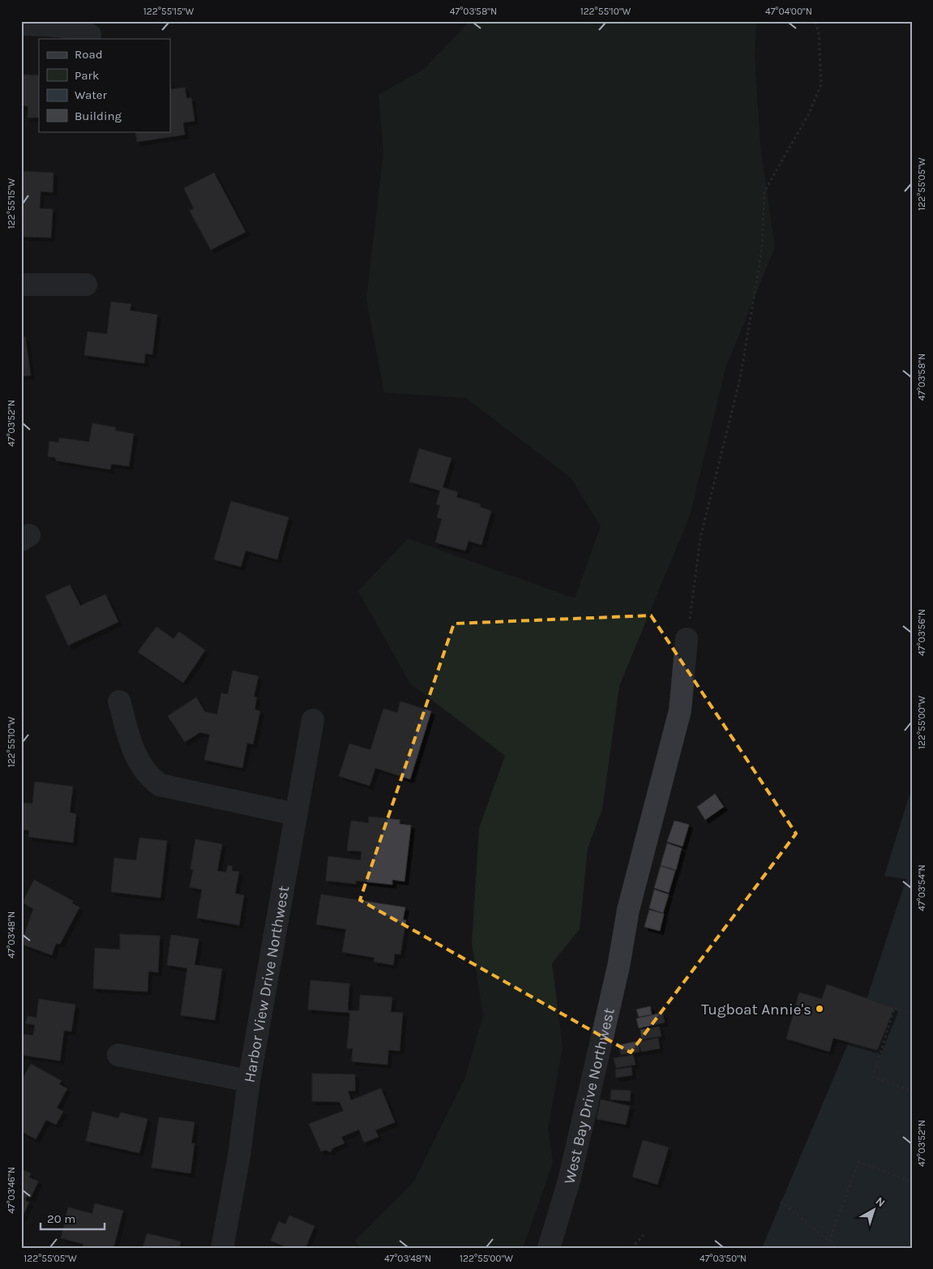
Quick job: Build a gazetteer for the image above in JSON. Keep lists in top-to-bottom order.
{
  "streets": {
    "street": ["Harbor View Drive Northwest", "West Bay Drive Northwest"]
  },
  "places": ["Tugboat Annie's"],
  "legend": [
    "Road",
    "Park",
    "Water",
    "Building"
  ],
  "scale_bar": "20 m",
  "north": "top right",
  "coordinates": [
    "122°55'15\"W",
    "47°03'58\"N",
    "122°55'10\"W",
    "47°04'00\"N",
    "122°55'05\"W",
    "47°03'52\"N",
    "47°03'56\"N",
    "122°55'00\"W",
    "47°03'54\"N",
    "47°03'48\"N",
    "47°03'46\"N",
    "47°03'50\"N"
  ]
}
